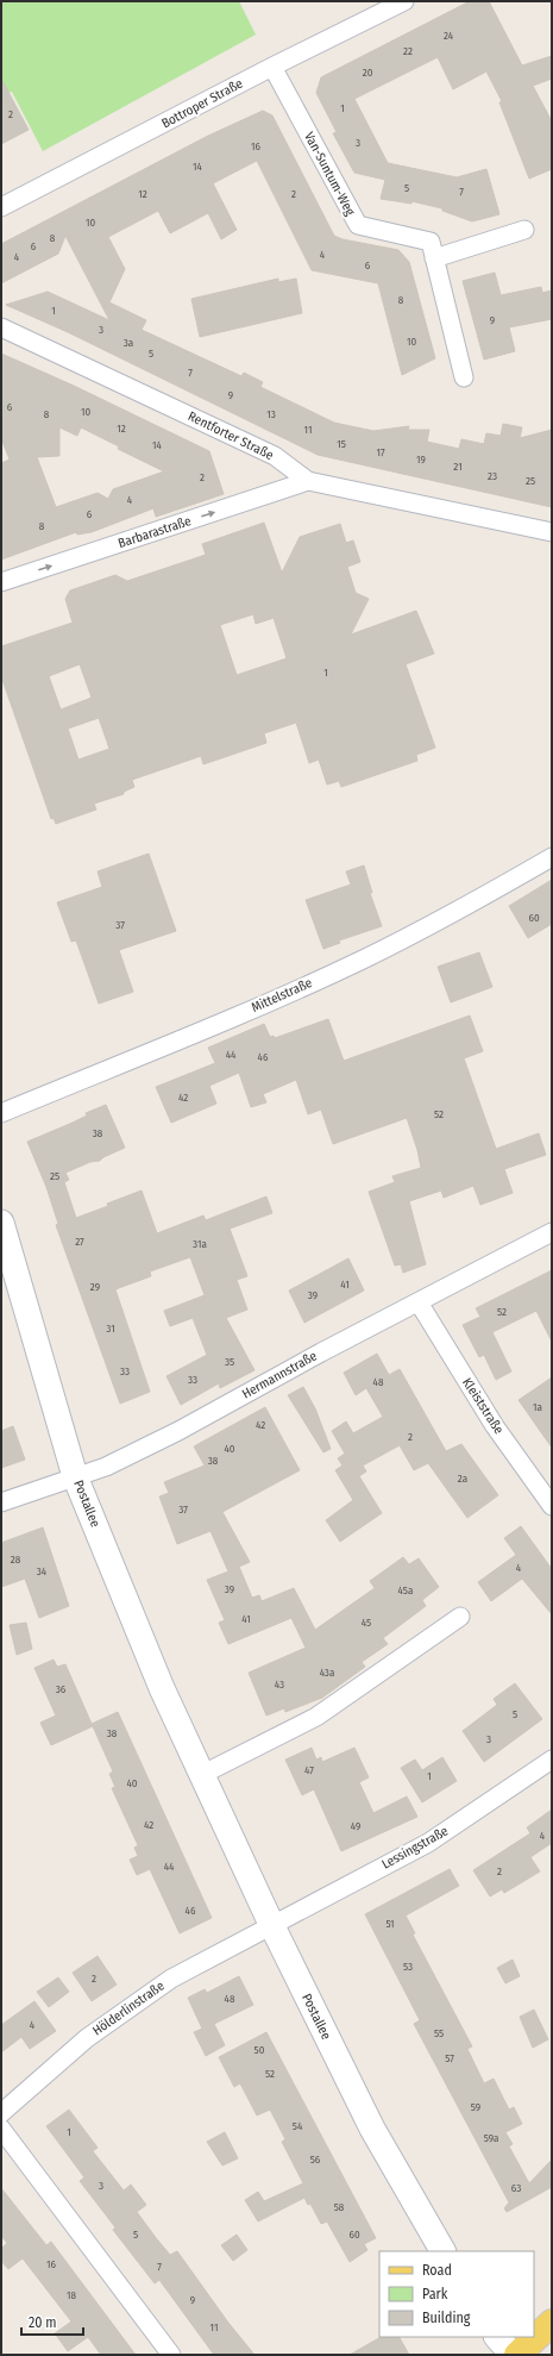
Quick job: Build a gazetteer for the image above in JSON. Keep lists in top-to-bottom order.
{
  "streets": {
    "street": [
      "Bottroper Straße",
      "Van-Suntum-Weg",
      "Rentforter Straße",
      "Barbarastraße",
      "Mittelstraße",
      "Hermannstraße",
      "Kleiststraße",
      "Postallee",
      "Lessingstraße",
      "Hölderlinstraße"
    ]
  },
  "crossings": [
    ["Bottroper Straße", "Van-Suntum-Weg"],
    ["Rentforter Straße", "Barbarastraße"],
    ["Hermannstraße", "Kleiststraße"],
    ["Hermannstraße", "Postallee"],
    ["Postallee", "Lessingstraße"],
    ["Postallee", "Hölderlinstraße"],
    ["Lessingstraße", "Hölderlinstraße"]
  ],
  "one_way": ["Barbarastraße"],
  "house_numbers": [
    "24",
    "22",
    "20",
    "1",
    "2",
    "3",
    "16",
    "14",
    "5",
    "7",
    "12",
    "2",
    "10",
    "8",
    "6",
    "4",
    "4",
    "6",
    "8",
    "1",
    "9",
    "3",
    "10",
    "3a",
    "5",
    "7",
    "9",
    "6",
    "10",
    "8",
    "13",
    "12",
    "11",
    "15",
    "14",
    "17",
    "19",
    "21",
    "23",
    "2",
    "25",
    "4",
    "6",
    "8",
    "1",
    "60",
    "37",
    "44",
    "46",
    "42",
    "52",
    "38",
    "25",
    "27",
    "31a",
    "41",
    "29",
    "39",
    "52",
    "31",
    "35",
    "33",
    "33",
    "48",
    "1a",
    "42",
    "2",
    "40",
    "38",
    "2a",
    "37",
    "28",
    "4",
    "34",
    "39",
    "45a",
    "41",
    "45",
    "43a",
    "43",
    "36",
    "5",
    "38",
    "3",
    "47",
    "1",
    "40",
    "42",
    "49",
    "4",
    "44",
    "2",
    "46",
    "51",
    "53",
    "2",
    "48",
    "4",
    "55",
    "50",
    "57",
    "52",
    "59",
    "54",
    "1",
    "59a",
    "56",
    "3",
    "63",
    "58",
    "5",
    "60",
    "16",
    "7",
    "18",
    "9",
    "11"
  ],
  "legend": ["Road", "Park", "Building"],
  "scale_bar": "20 m"
}
